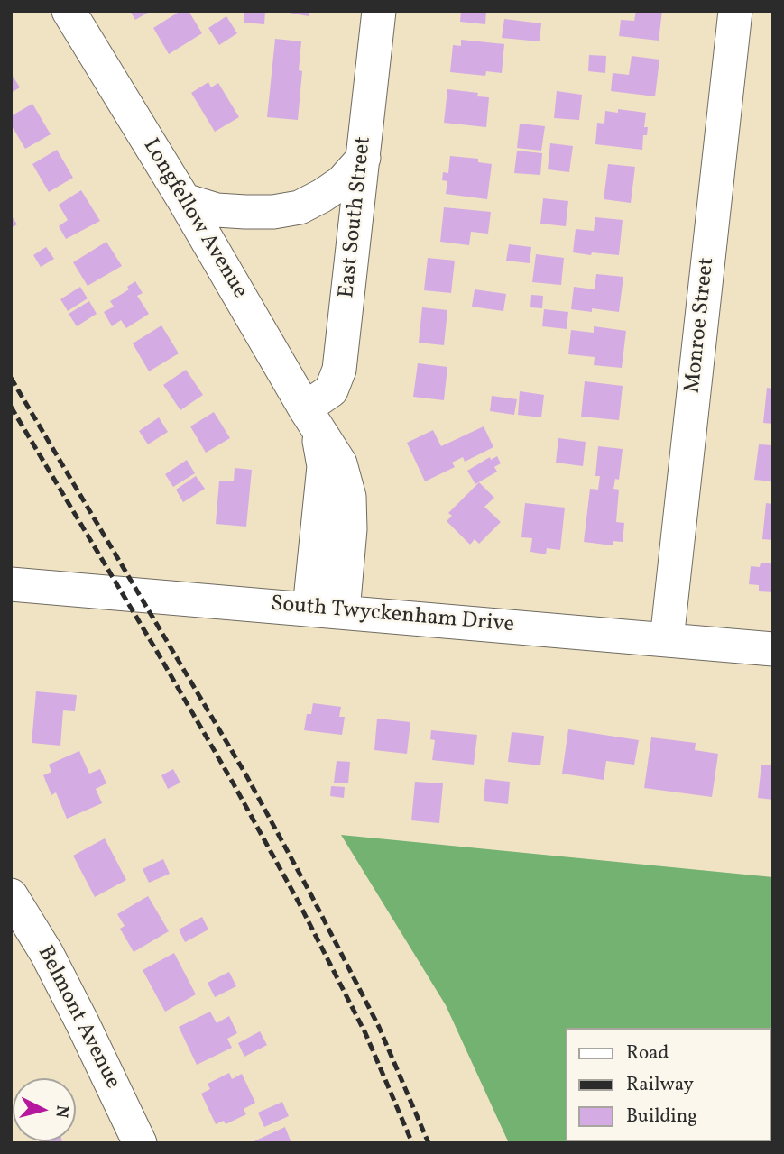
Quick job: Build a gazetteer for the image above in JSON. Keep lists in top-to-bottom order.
{
  "streets": {
    "street": [
      "East South Street",
      "Longfellow Avenue",
      "Monroe Street",
      "South Twyckenham Drive",
      "Belmont Avenue"
    ]
  },
  "crossings": [
    ["East South Street", "Longfellow Avenue"],
    ["Longfellow Avenue", "South Twyckenham Drive"],
    ["Monroe Street", "South Twyckenham Drive"]
  ],
  "legend": ["Road", "Railway", "Building"],
  "north": "right"
}
